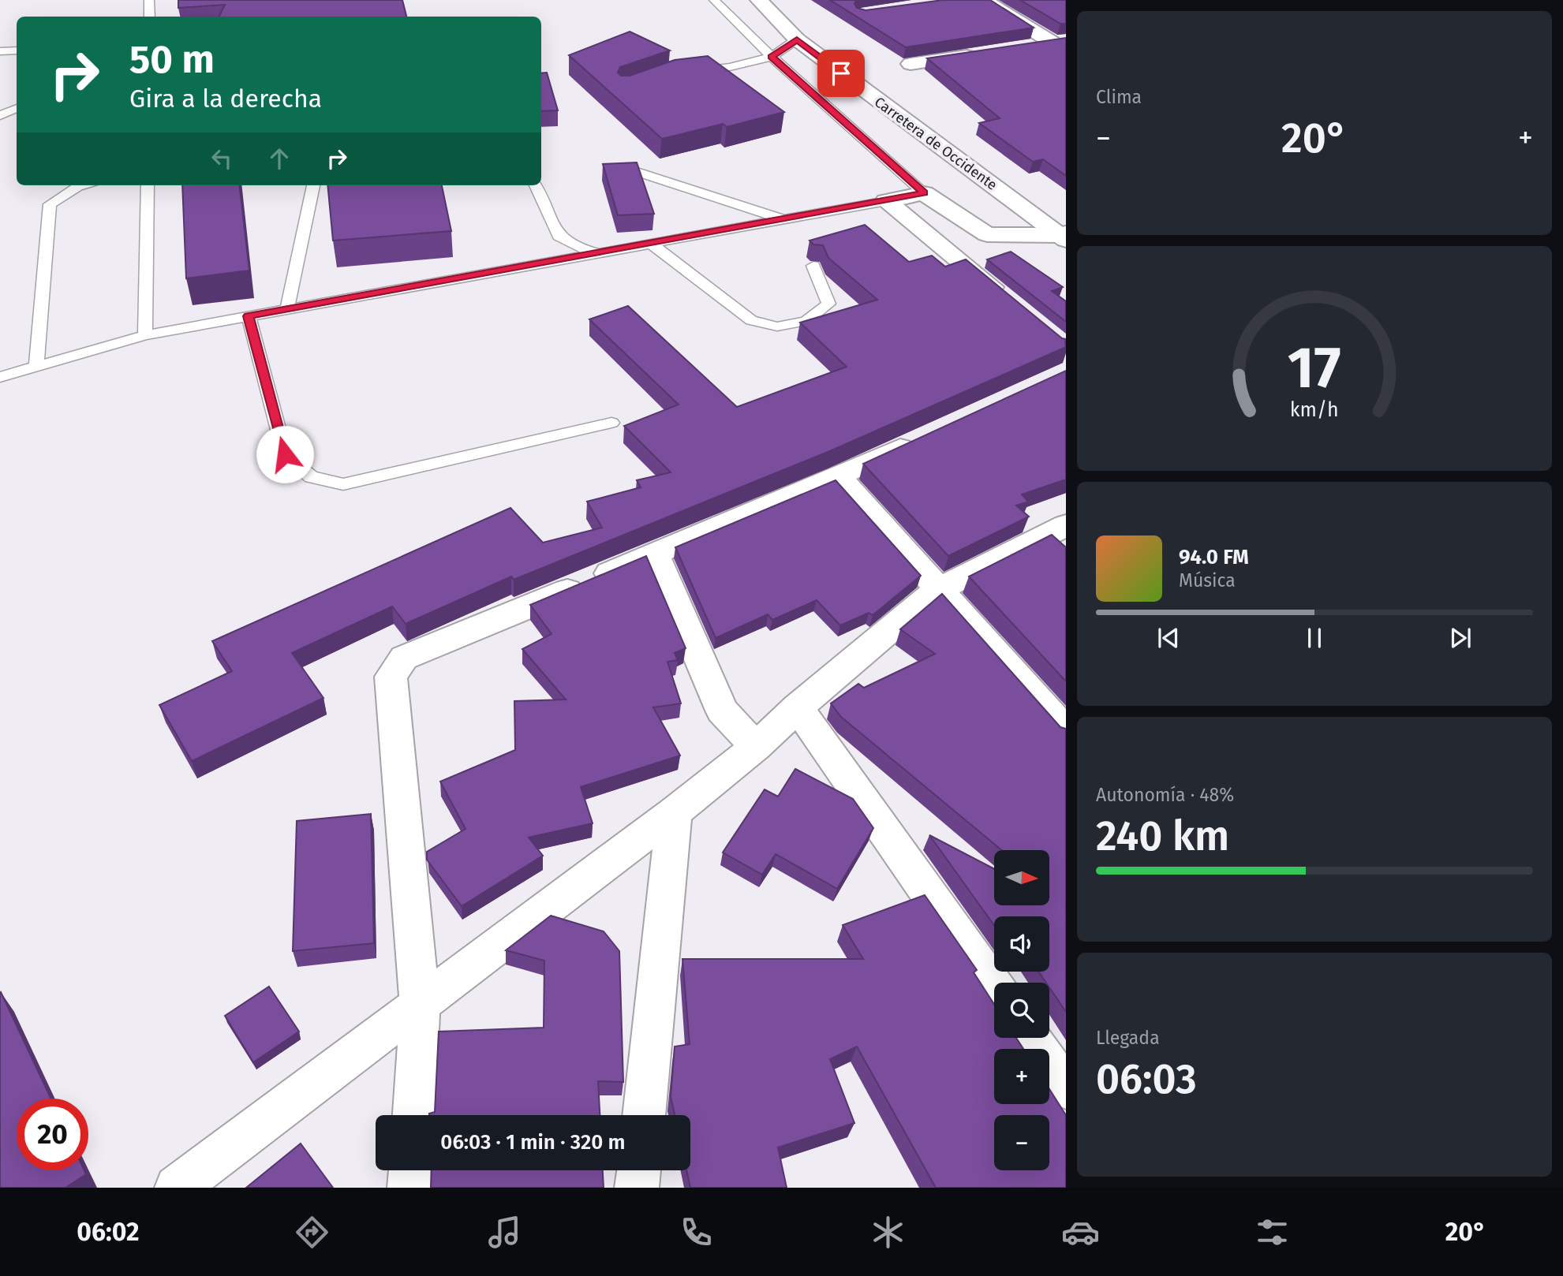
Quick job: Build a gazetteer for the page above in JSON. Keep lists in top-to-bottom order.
{
  "streets": {
    "street": ["Carretera de Occidente"]
  },
  "north": "right",
  "page": {
    "tile": [
      "Clima",
      ["Autonomía · 48%", "240 km"],
      ["Llegada", "06:03"]
    ],
    "turn": ["50 m", "Gira a la derecha"],
    "heat": ["−", "20°", "+"],
    "song": ["94.0 FM", "Música"],
    "map_buttons": ["+", "−"],
    "limit": "20",
    "trip": "06:03 · 1 min · 320 m",
    "tabs": ["06:02", "20°"],
    "gauge": ["17", "km/h"]
  }
}
